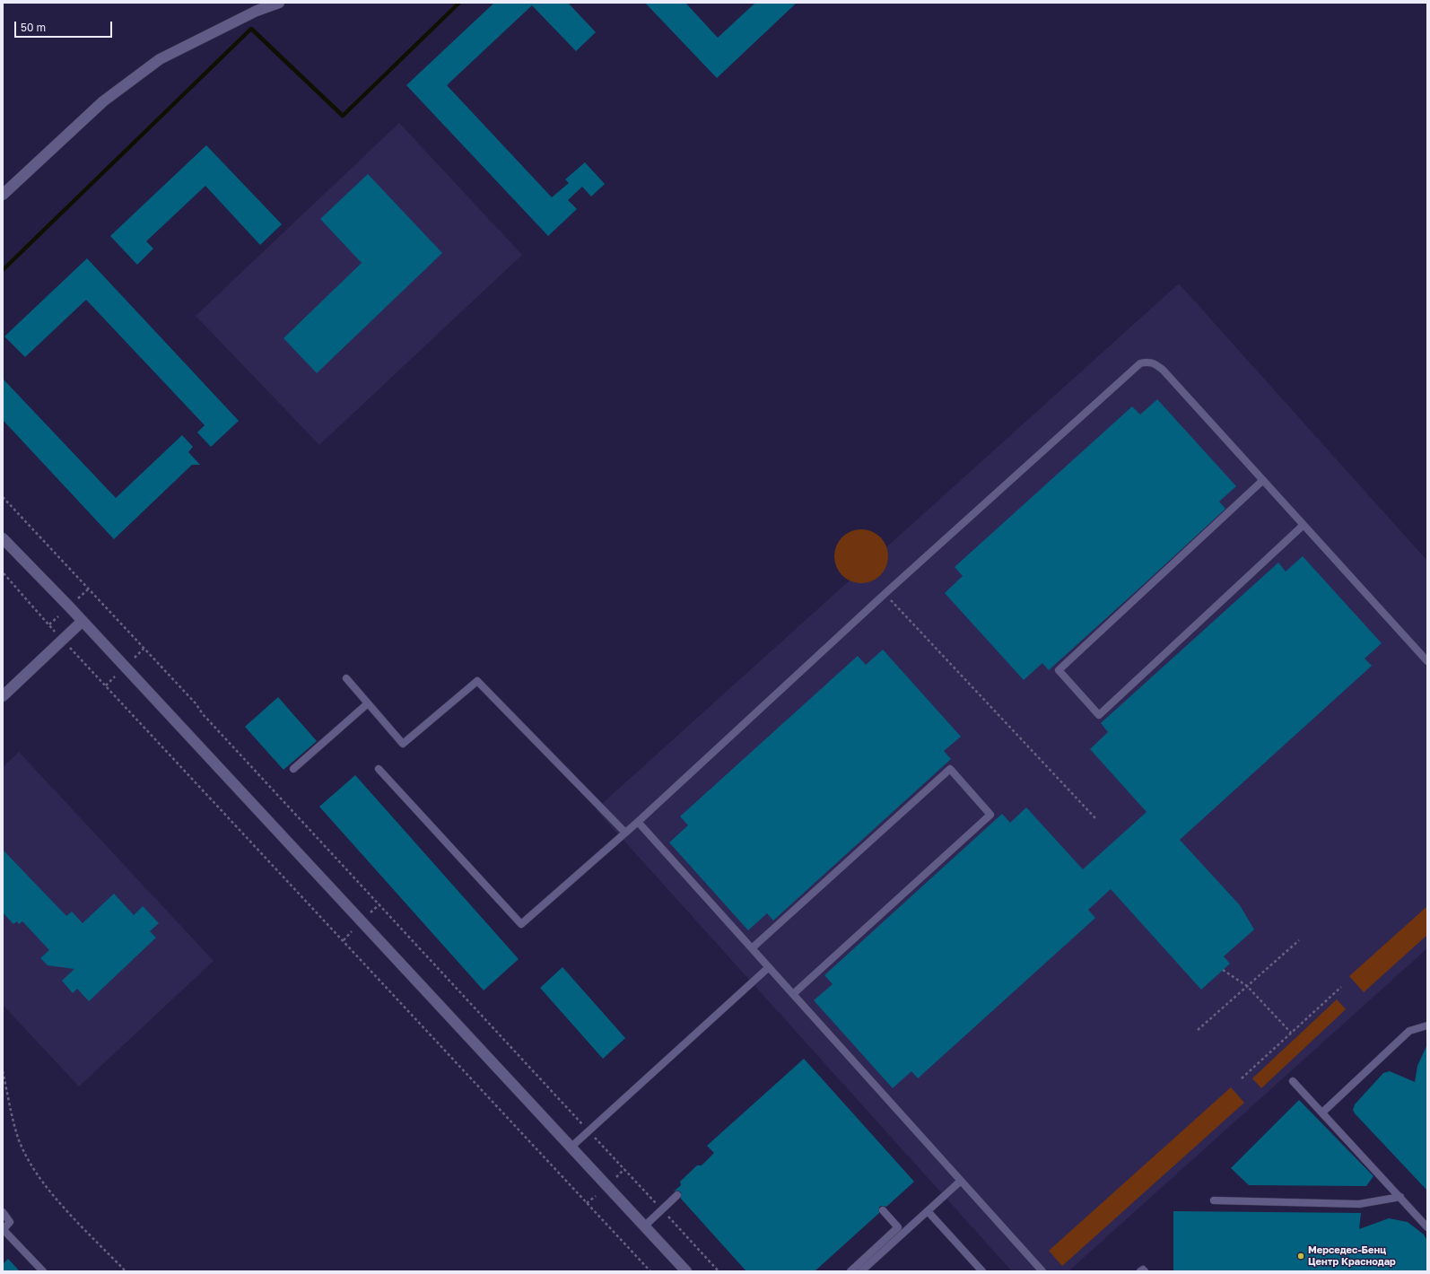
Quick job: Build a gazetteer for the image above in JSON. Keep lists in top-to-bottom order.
{
  "places": ["Мерседес-Бенц Центр Краснодар"],
  "scale_bar": "50 m"
}
